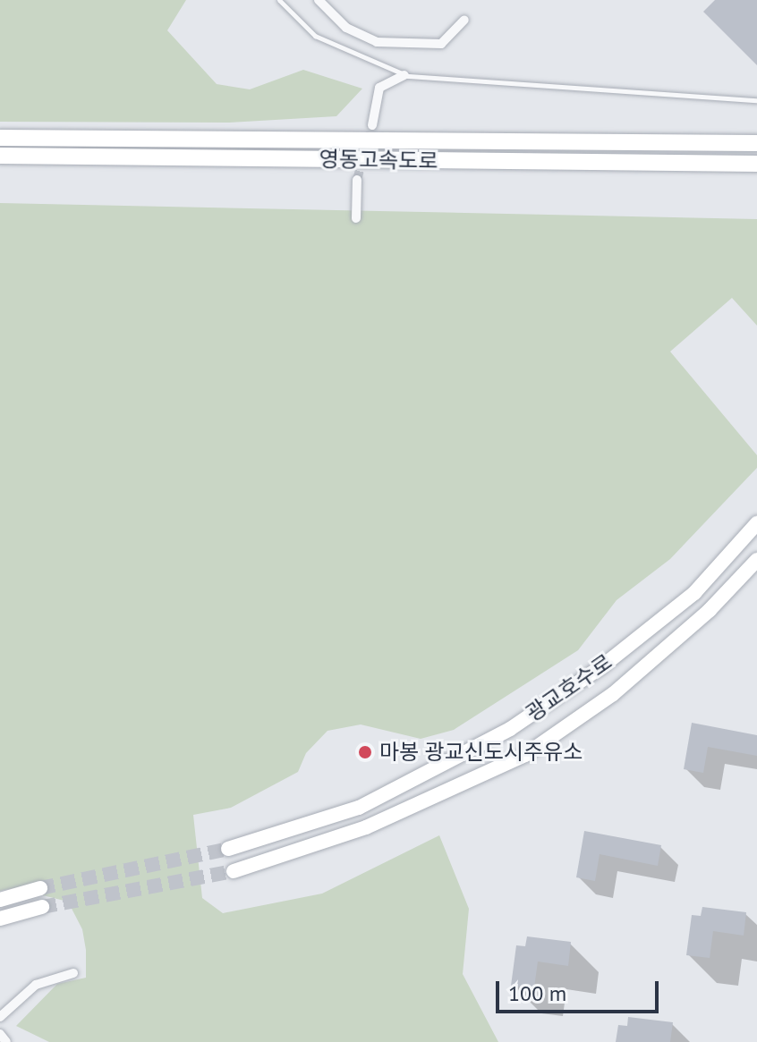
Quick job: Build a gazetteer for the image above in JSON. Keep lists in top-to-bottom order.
{
  "streets": {
    "highway": ["영동고속도로", "광교호수로"]
  },
  "places": ["마봉 광교신도시주유소"],
  "scale_bar": "100 m"
}
